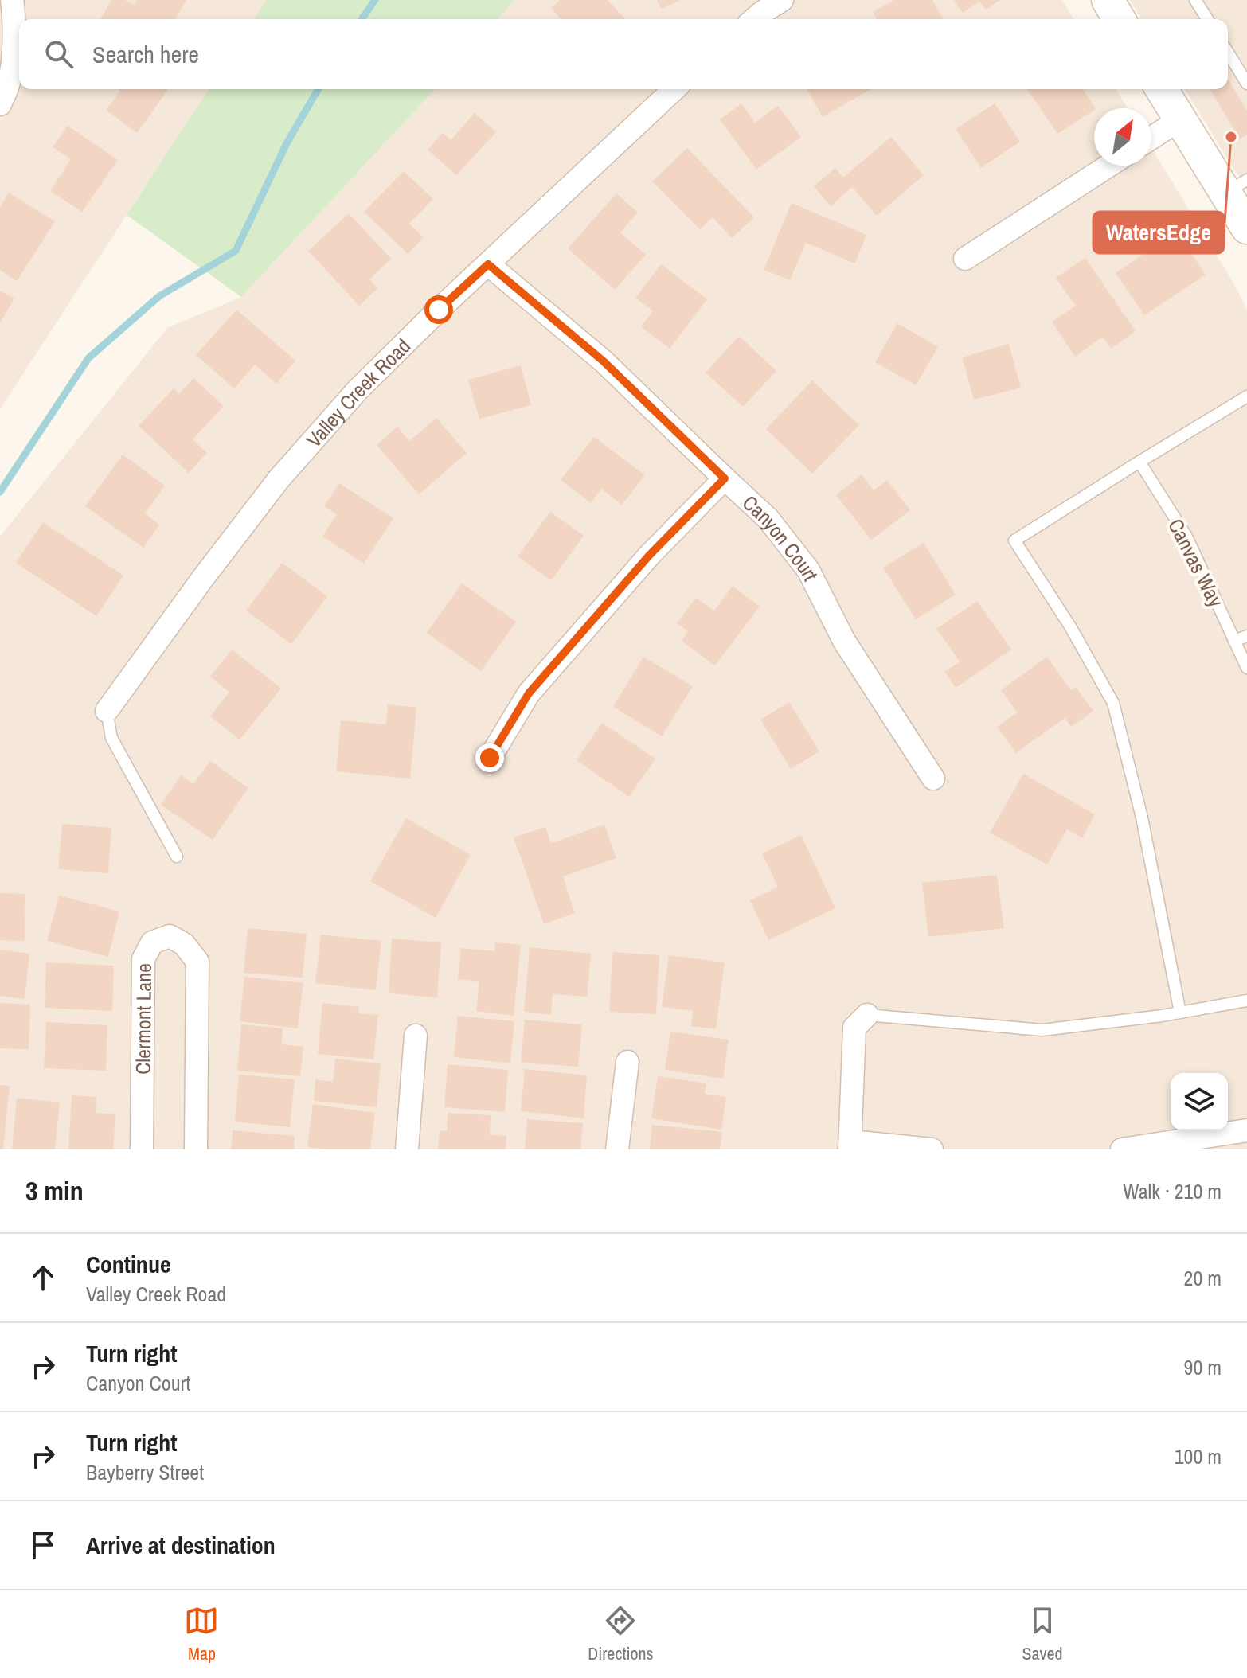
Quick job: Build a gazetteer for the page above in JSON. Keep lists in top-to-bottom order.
{
  "streets": {
    "street": ["Valley Creek Road", "Canyon Court", "Clermont Lane"],
    "lane": ["Canvas Way"]
  },
  "crossings": [
    ["Valley Creek Road", "Canyon Court"]
  ],
  "places": ["WatersEdge"],
  "north": "top right",
  "page": {
    "search": "Search here",
    "heading": ["3 min", "Walk · 210 m"],
    "list": [
      ["Continue", "Valley Creek Road", "20 m"],
      ["Turn right", "Canyon Court", "90 m"],
      ["Turn right", "Bayberry Street", "100 m"],
      "Arrive at destination"
    ],
    "nav": ["Map", "Directions", "Saved"]
  }
}
